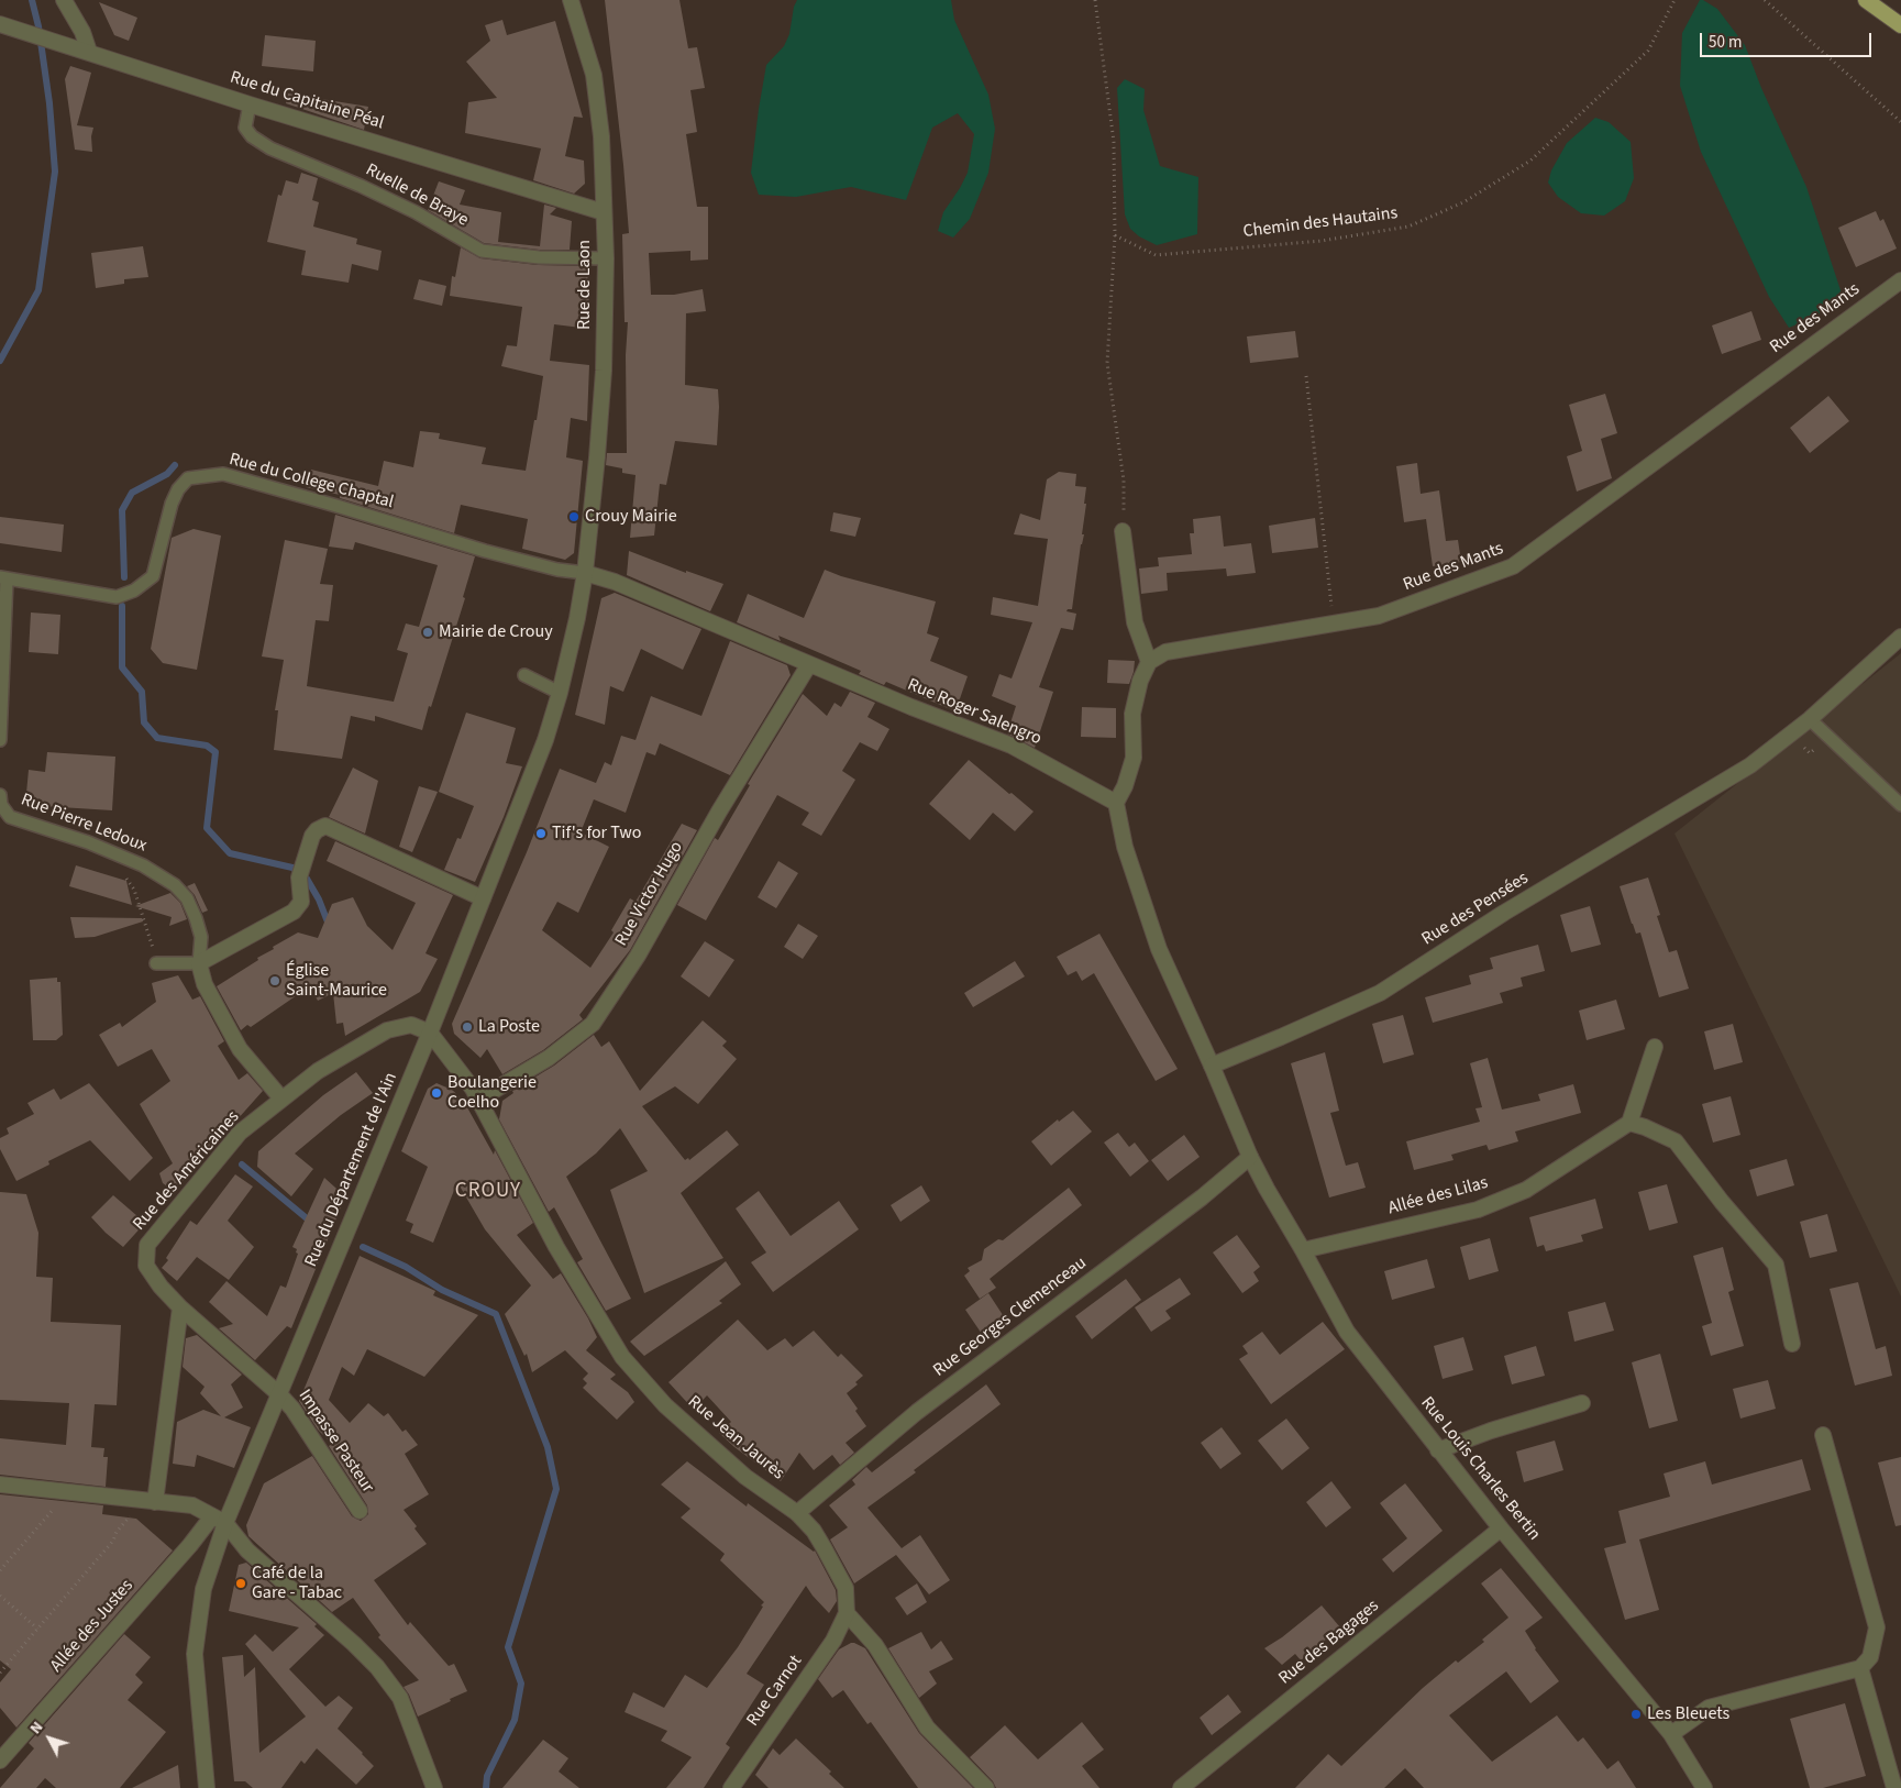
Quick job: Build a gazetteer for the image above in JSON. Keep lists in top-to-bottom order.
{
  "streets": {
    "street": [
      "Rue du Capitaine Péal",
      "Rue de Laon",
      "Rue des Mants",
      "Rue Roger Salengro",
      "Rue Victor Hugo",
      "Rue des Pensées",
      "Rue du Département de l'Ain",
      "Rue des Américaines",
      "Allée des Lilas",
      "Rue Georges Clemenceau",
      "Rue Jean Jaurès",
      "Impasse Pasteur",
      "Rue Louis Charles Bertin",
      "Allée des Justes",
      "Rue des Bagages",
      "Rue Carnot"
    ],
    "lane": ["Ruelle de Braye", "Rue du College Chaptal", "Rue Pierre Ledoux"],
    "path": ["Chemin des Hautains"]
  },
  "crossings": [
    ["Rue du Capitaine Péal", "Ruelle de Braye"],
    ["Rue du Capitaine Péal", "Rue de Laon"],
    ["Ruelle de Braye", "Rue de Laon"],
    ["Rue de Laon", "Rue du College Chaptal"],
    ["Rue de Laon", "Rue Roger Salengro"],
    ["Rue de Laon", "Rue du Département de l'Ain"],
    ["Rue du College Chaptal", "Rue Roger Salengro"],
    ["Rue du College Chaptal", "Rue du Département de l'Ain"],
    ["Rue Roger Salengro", "Rue Victor Hugo"],
    ["Rue Roger Salengro", "Rue du Département de l'Ain"],
    ["Rue Victor Hugo", "Rue Jean Jaurès"],
    ["Rue des Pensées", "Rue Louis Charles Bertin"],
    ["Rue du Département de l'Ain", "Rue des Américaines"],
    ["Rue du Département de l'Ain", "Rue Jean Jaurès"],
    ["Rue du Département de l'Ain", "Impasse Pasteur"],
    ["Rue du Département de l'Ain", "Allée des Justes"],
    ["Rue des Américaines", "Rue Jean Jaurès"],
    ["Rue des Américaines", "Impasse Pasteur"],
    ["Allée des Lilas", "Rue Louis Charles Bertin"],
    ["Rue Georges Clemenceau", "Rue Jean Jaurès"],
    ["Rue Georges Clemenceau", "Rue Louis Charles Bertin"],
    ["Rue Jean Jaurès", "Rue Carnot"],
    ["Rue Louis Charles Bertin", "Rue des Bagages"]
  ],
  "districts": ["CROUY"],
  "places": [
    "Crouy Mairie",
    "Mairie de Crouy",
    "Tif's for Two",
    "Église Saint-Maurice",
    "La Poste",
    "Boulangerie Coelho",
    "Café de la Gare - Tabac",
    "Les Bleuets"
  ],
  "scale_bar": "50 m",
  "north": "top left"
}
